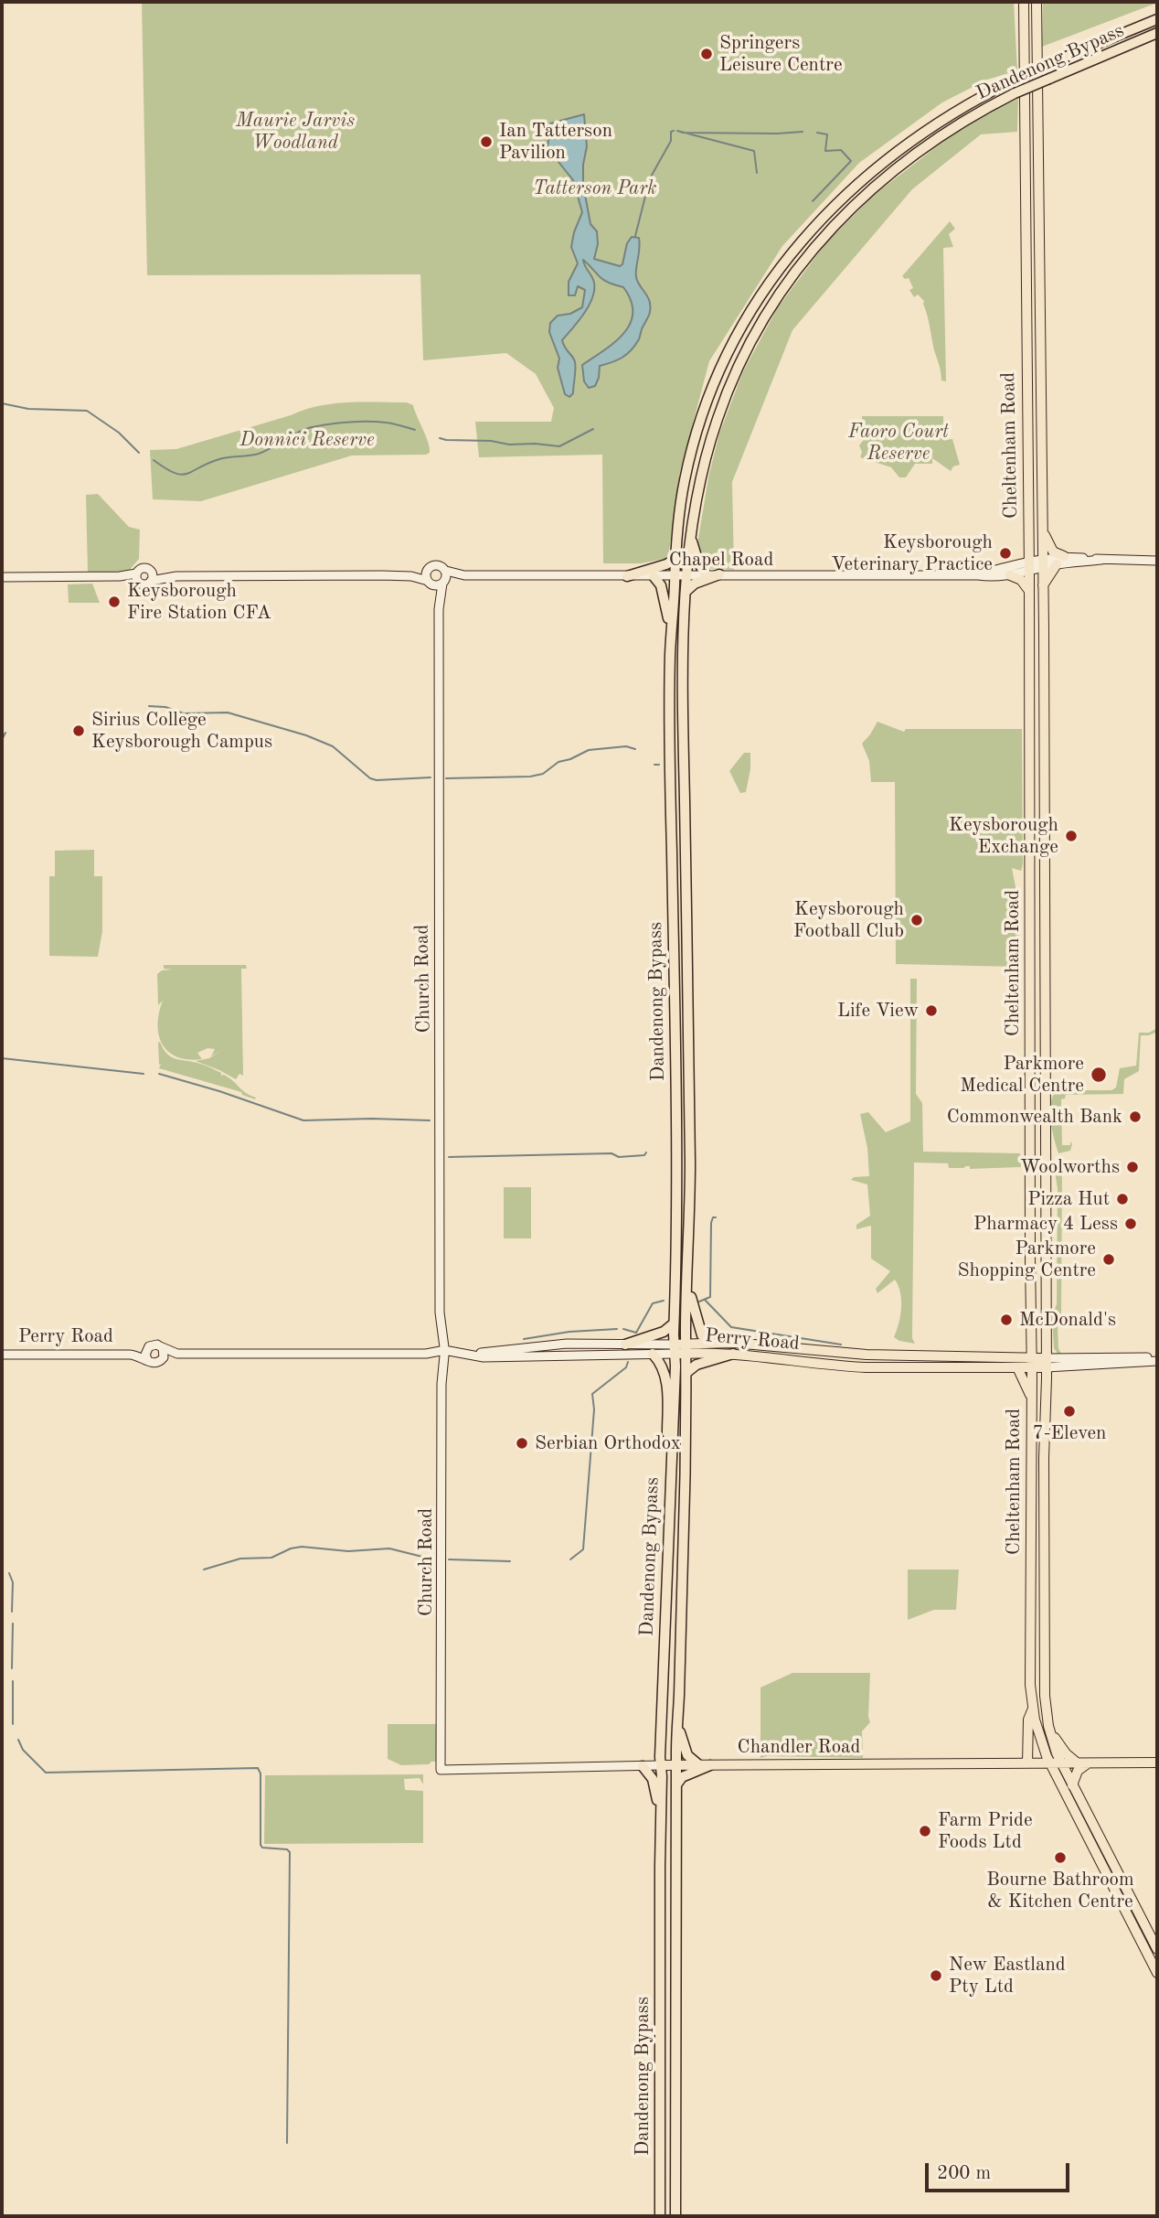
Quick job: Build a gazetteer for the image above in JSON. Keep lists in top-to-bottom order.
{
  "streets": {
    "highway": ["Dandenong Bypass"],
    "main road": [
      "Cheltenham Road",
      "Chapel Road",
      "Church Road",
      "Perry Road",
      "Chandler Road"
    ]
  },
  "crossings": [
    ["Dandenong Bypass", "Chapel Road"],
    ["Dandenong Bypass", "Perry Road"],
    ["Dandenong Bypass", "Chandler Road"],
    ["Cheltenham Road", "Chapel Road"],
    ["Cheltenham Road", "Perry Road"],
    ["Cheltenham Road", "Chandler Road"],
    ["Chapel Road", "Church Road"],
    ["Church Road", "Perry Road"],
    ["Church Road", "Chandler Road"]
  ],
  "parks": [
    "Maurie Jarvis Woodland",
    "Tatterson Park",
    "Faoro Court Reserve",
    "Donnici Reserve"
  ],
  "places": [
    "Springers Leisure Centre",
    "Ian Tatterson Pavilion",
    "Keysborough Veterinary Practice",
    "Keysborough Fire Station CFA",
    "Sirius College Keysborough Campus",
    "Keysborough Exchange",
    "Keysborough Football Club",
    "Life View",
    "Parkmore Medical Centre",
    "Commonwealth Bank",
    "Woolworths",
    "Pizza Hut",
    "Pharmacy 4 Less",
    "Parkmore Shopping Centre",
    "McDonald's",
    "7-Eleven",
    "Serbian Orthodox",
    "Farm Pride Foods Ltd",
    "Bourne Bathroom & Kitchen Centre",
    "New Eastland Pty Ltd"
  ],
  "scale_bar": "200 m"
}
